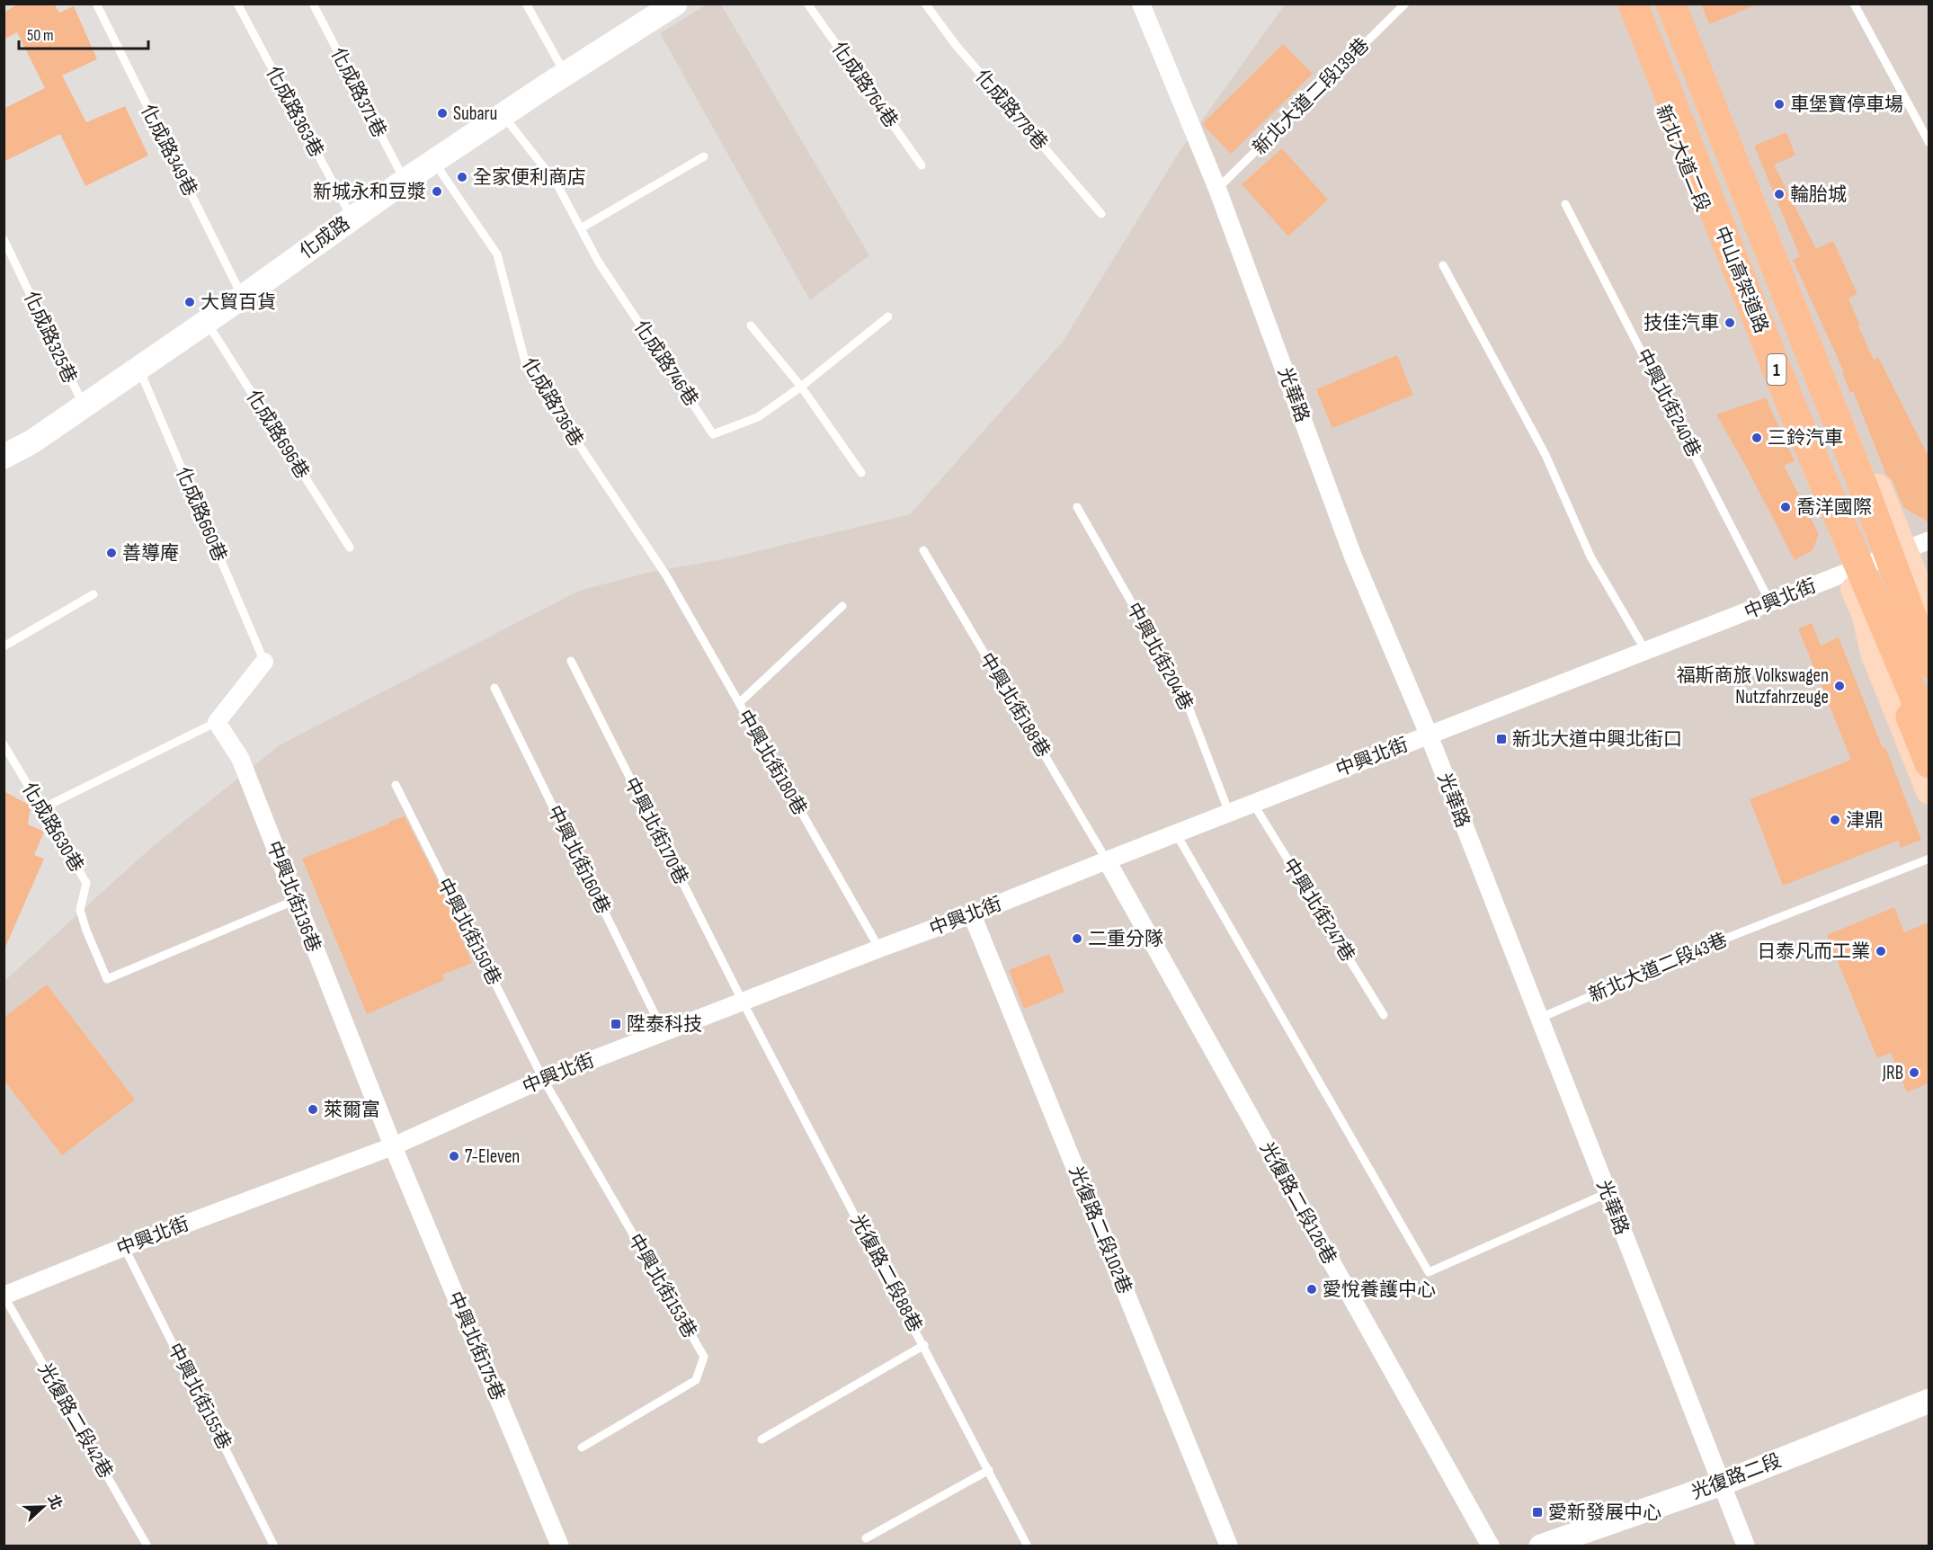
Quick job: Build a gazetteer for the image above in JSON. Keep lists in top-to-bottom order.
{
  "streets": {
    "highway": ["中山高架道路", "1"],
    "main road": ["新北大道二段"],
    "street": [
      "化成路",
      "光華路",
      "中興北街",
      "中興北街136巷",
      "光復路二段126巷",
      "光復路二段102巷",
      "中興北街175巷",
      "光復路二段"
    ],
    "lane": [
      "化成路764巷",
      "化成路371巷",
      "新北大道二段139巷",
      "化成路778巷",
      "化成路363巷",
      "化成路349巷",
      "化成路325巷",
      "化成路746巷",
      "化成路736巷",
      "中興北街240巷",
      "化成路696巷",
      "化成路660巷",
      "中興北街204巷",
      "中興北街188巷",
      "中興北街180巷",
      "化成路630巷",
      "中興北街170巷",
      "中興北街160巷",
      "中興北街247巷",
      "中興北街150巷",
      "新北大道二段43巷",
      "光復路二段88巷",
      "中興北街153巷",
      "中興北街155巷",
      "光復路二段42巷"
    ]
  },
  "crossings": [
    ["化成路371巷", "化成路"],
    ["新北大道二段139巷", "光華路"],
    ["化成路363巷", "化成路"],
    ["化成路349巷", "化成路"],
    ["新北大道二段", "1"],
    ["新北大道二段", "中興北街"],
    ["化成路", "化成路325巷"],
    ["化成路", "化成路746巷"],
    ["化成路", "化成路736巷"],
    ["化成路", "化成路696巷"],
    ["化成路", "化成路660巷"],
    ["光華路", "中興北街"],
    ["光華路", "新北大道二段43巷"],
    ["光華路", "光復路二段"],
    ["化成路736巷", "中興北街180巷"],
    ["中興北街240巷", "中興北街"],
    ["中興北街", "中興北街204巷"],
    ["中興北街", "中興北街188巷"],
    ["中興北街", "中興北街180巷"],
    ["中興北街", "中興北街170巷"],
    ["中興北街", "中興北街160巷"],
    ["中興北街", "中興北街136巷"],
    ["中興北街", "中興北街247巷"],
    ["中興北街", "中興北街150巷"],
    ["中興北街", "光復路二段126巷"],
    ["中興北街", "光復路二段102巷"],
    ["中興北街", "光復路二段88巷"],
    ["中興北街", "中興北街153巷"],
    ["中興北街", "中興北街175巷"],
    ["中興北街", "中興北街155巷"],
    ["中興北街", "光復路二段42巷"],
    ["中興北街188巷", "光復路二段126巷"],
    ["化成路630巷", "中興北街136巷"],
    ["中興北街170巷", "光復路二段88巷"],
    ["中興北街136巷", "中興北街175巷"],
    ["中興北街150巷", "中興北街153巷"]
  ],
  "places": {
    "other": [
      "車堡寶停車場",
      "Subaru",
      "全家便利商店",
      "新城永和豆漿",
      "輪胎城",
      "大貿百貨",
      "技佳汽車",
      "三鈴汽車",
      "喬洋國際",
      "善導庵",
      "福斯商旅 Volkswagen Nutzfahrzeuge",
      "津鼎",
      "二重分隊",
      "日泰凡而工業",
      "JRB",
      "萊爾富",
      "7-Eleven",
      "愛悅養護中心"
    ],
    "transit": ["新北大道中興北街口", "陞泰科技", "愛新發展中心"]
  },
  "scale_bar": "50 m",
  "north": "right"
}
